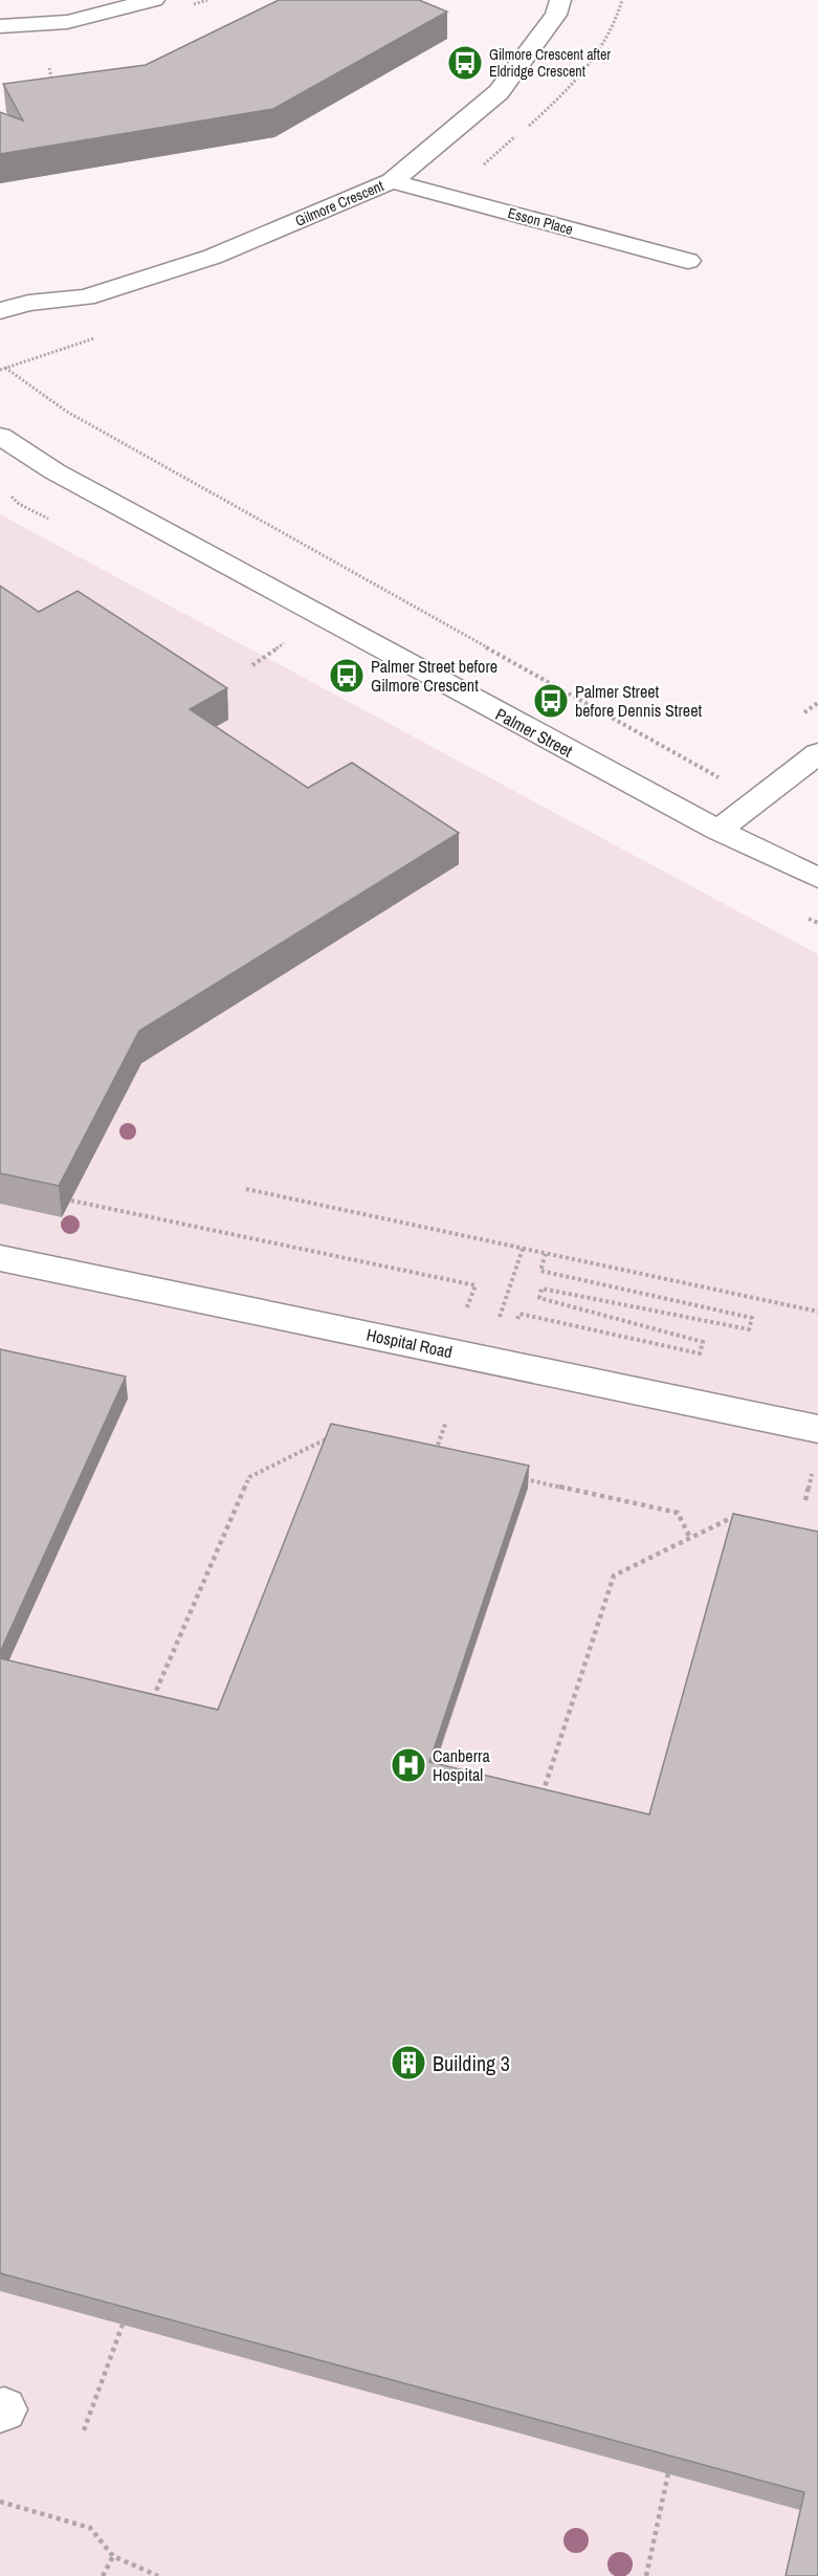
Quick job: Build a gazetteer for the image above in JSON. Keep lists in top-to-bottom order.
{
  "streets": {
    "street": [
      "Gilmore Crescent",
      "Esson Place",
      "Palmer Street",
      "Hospital Road"
    ]
  },
  "crossings": [
    ["Gilmore Crescent", "Esson Place"]
  ],
  "places": {
    "bus stop": ["Gilmore Crescent after Eldridge Crescent", "Palmer Street before Gilmore Crescent", "Palmer Street before Dennis Street"],
    "hospital": ["Canberra Hospital"],
    "building": ["Building 3"]
  }
}
